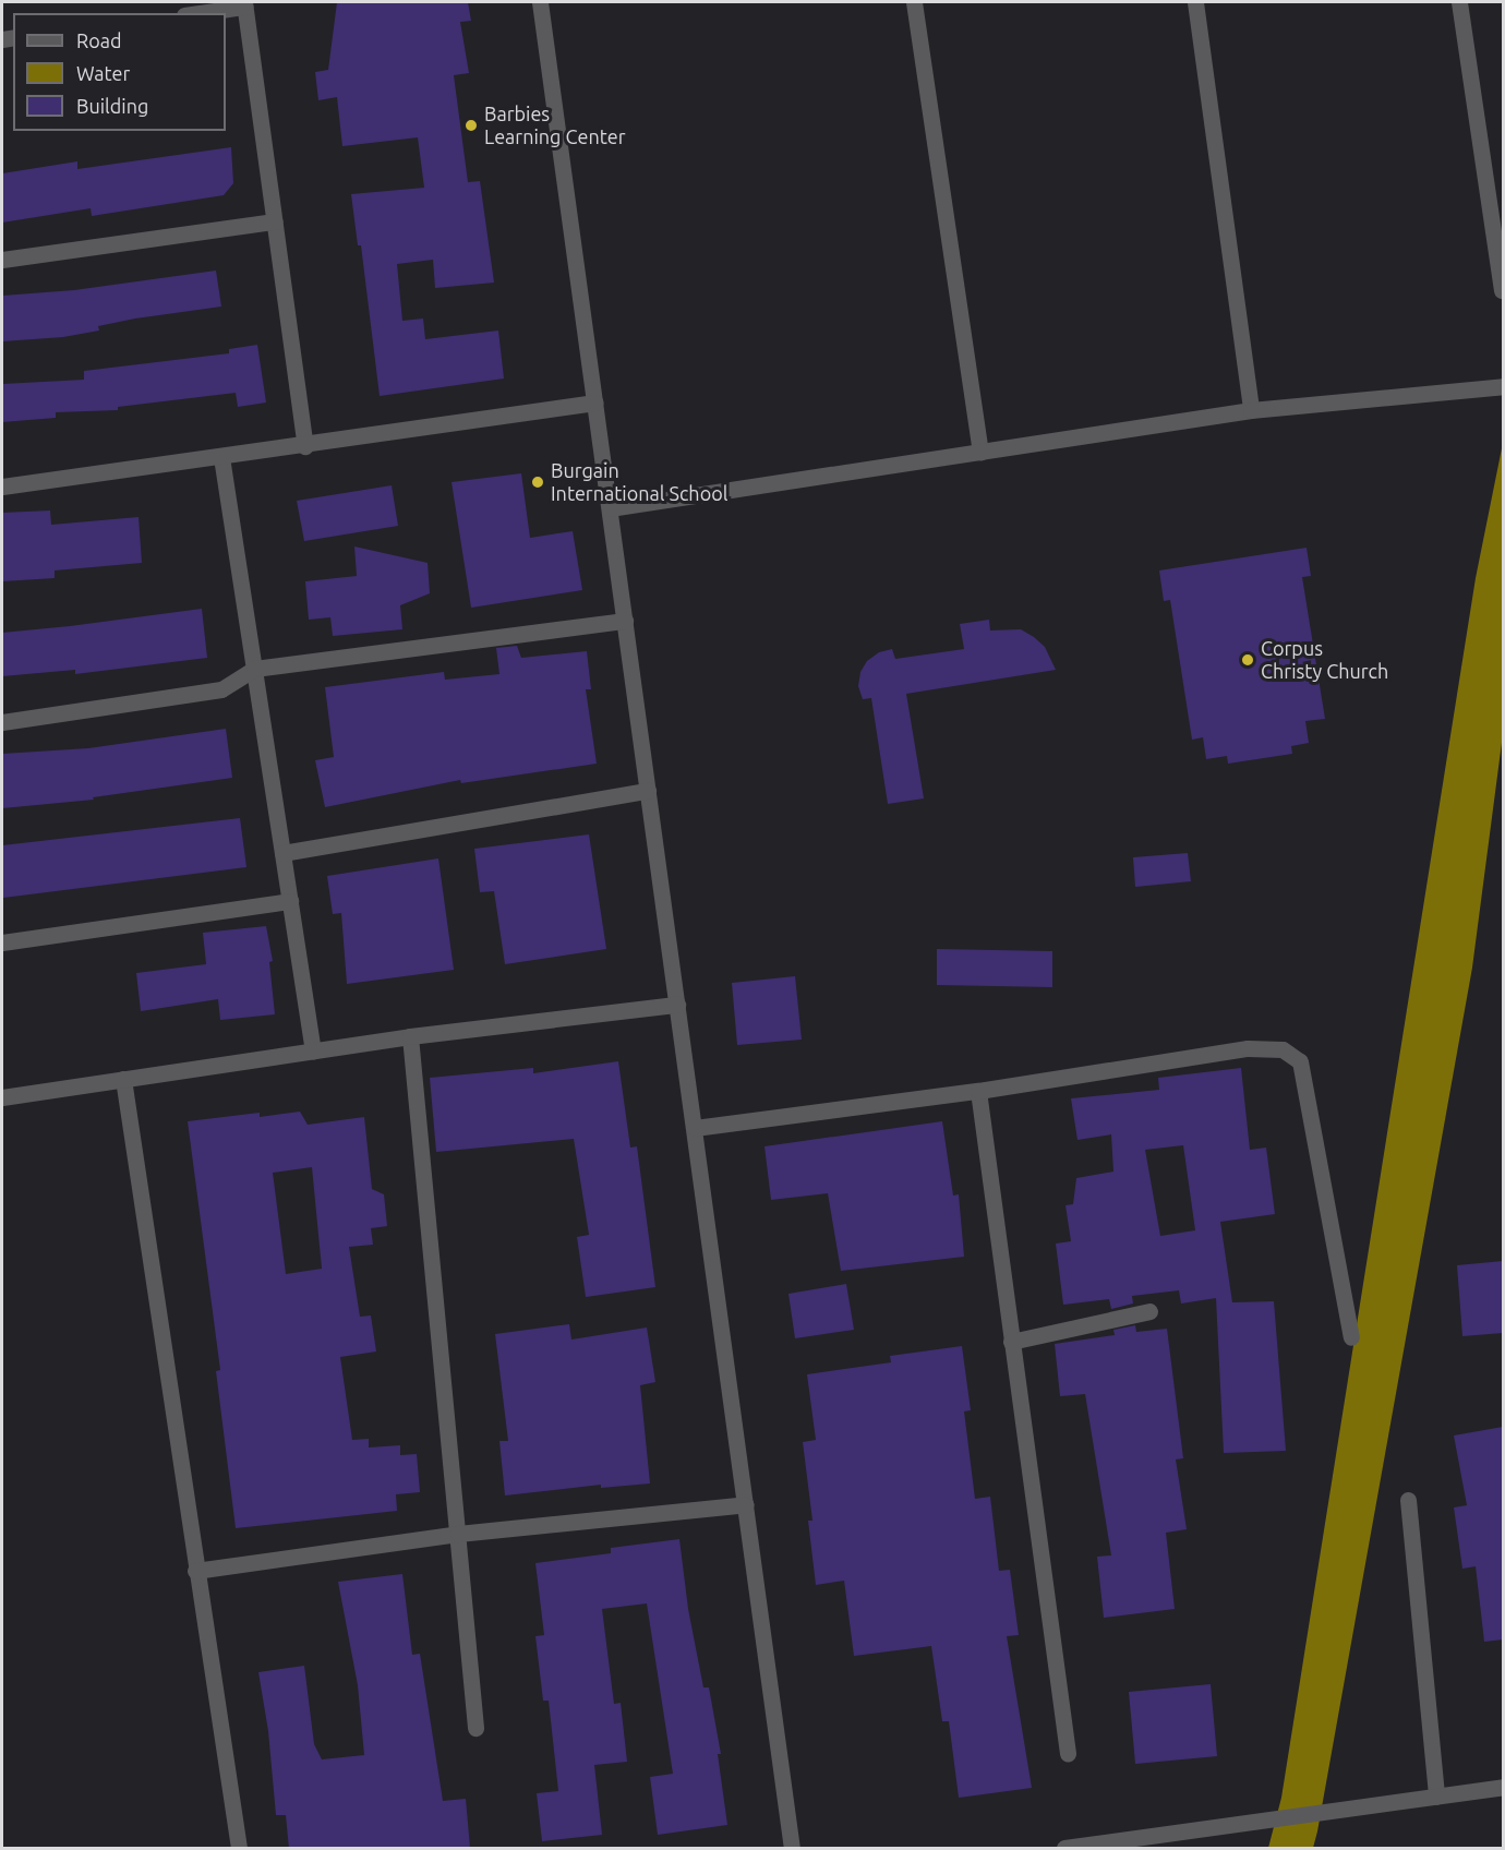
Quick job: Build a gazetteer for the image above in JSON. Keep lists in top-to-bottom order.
{
  "places": ["Barbies Learning Center", "Burgain International School", "Corpus Christy Church"],
  "legend": ["Road", "Water", "Building"]
}
